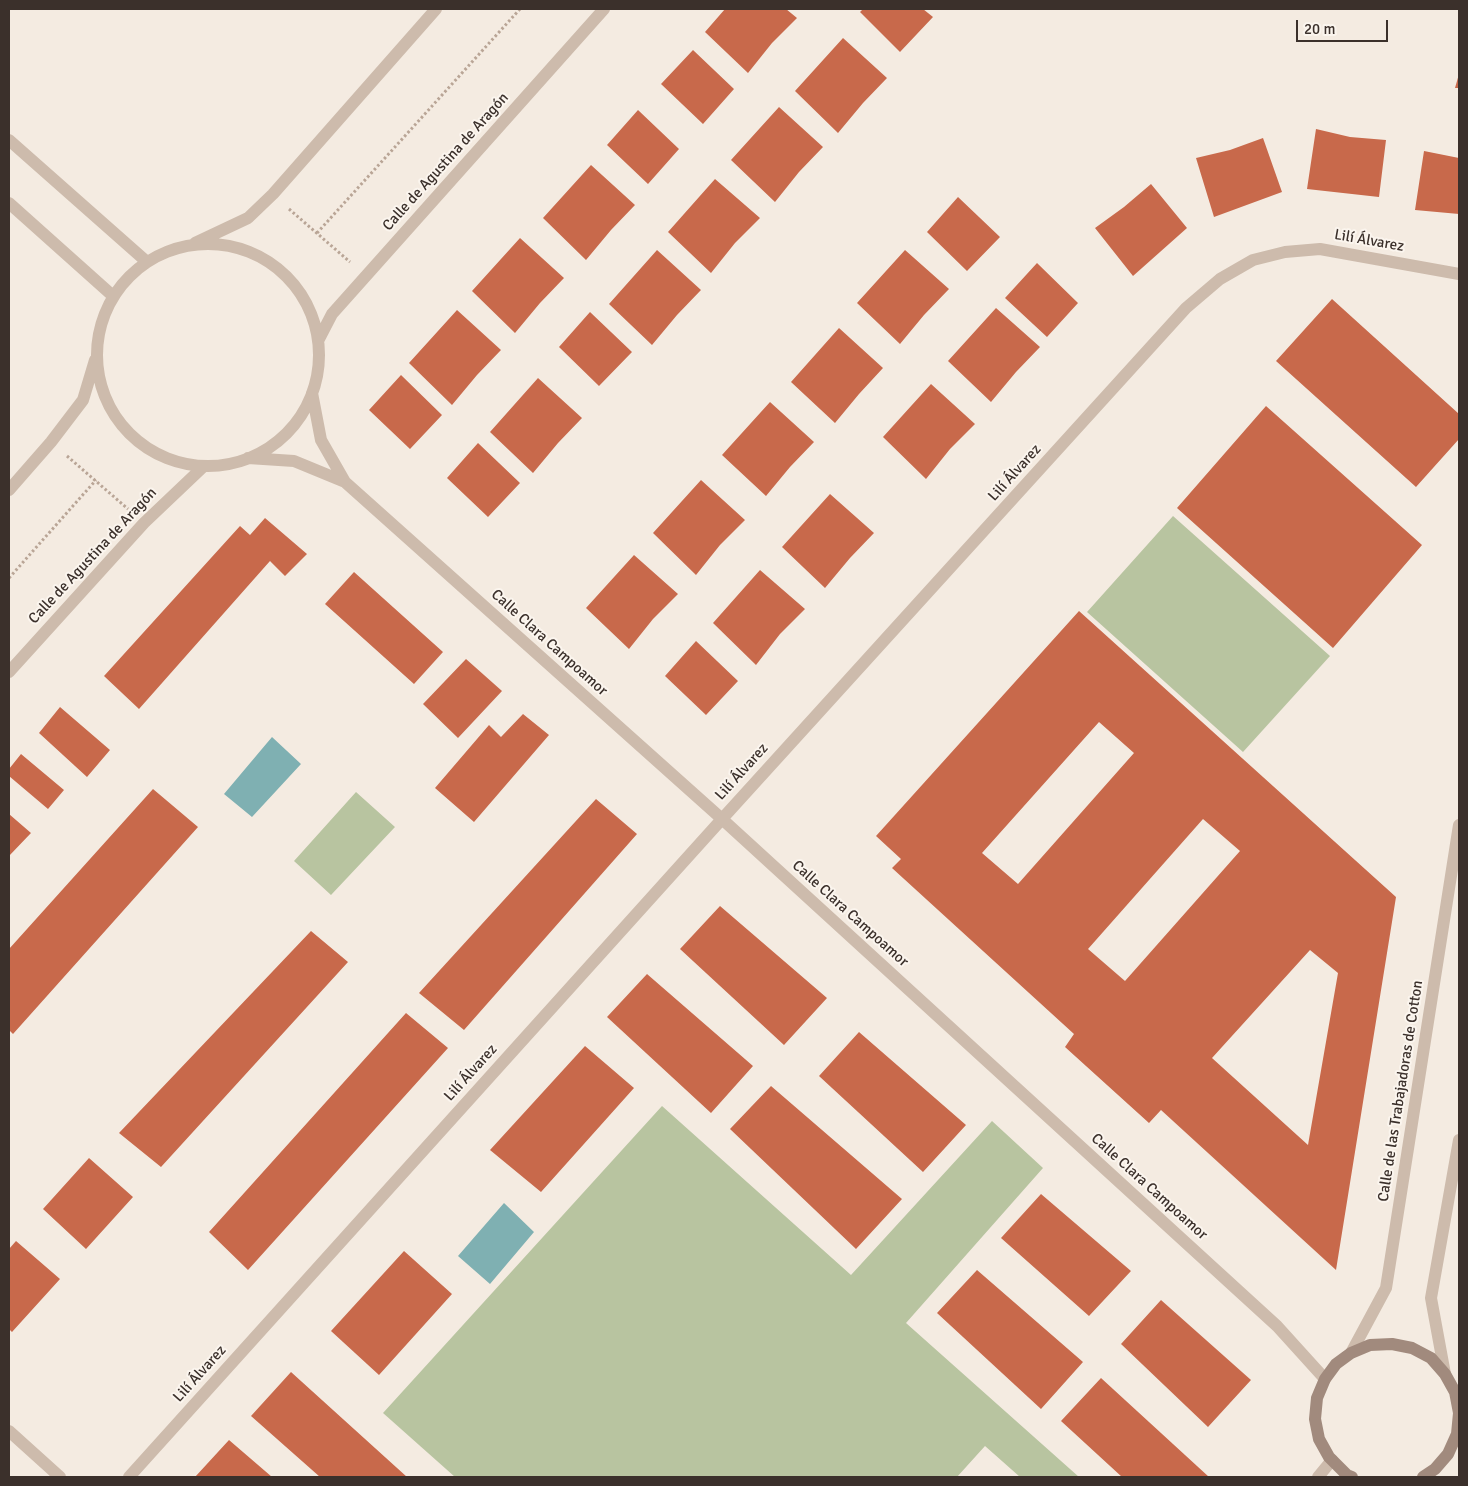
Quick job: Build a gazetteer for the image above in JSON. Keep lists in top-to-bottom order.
{
  "streets": {
    "street": [
      "Calle de Agustina de Aragón",
      "Lilí Álvarez",
      "Calle Clara Campoamor",
      "Calle de las Trabajadoras de Cotton"
    ]
  },
  "crossings": [
    ["Lilí Álvarez", "Calle Clara Campoamor"]
  ],
  "scale_bar": "20 m"
}
